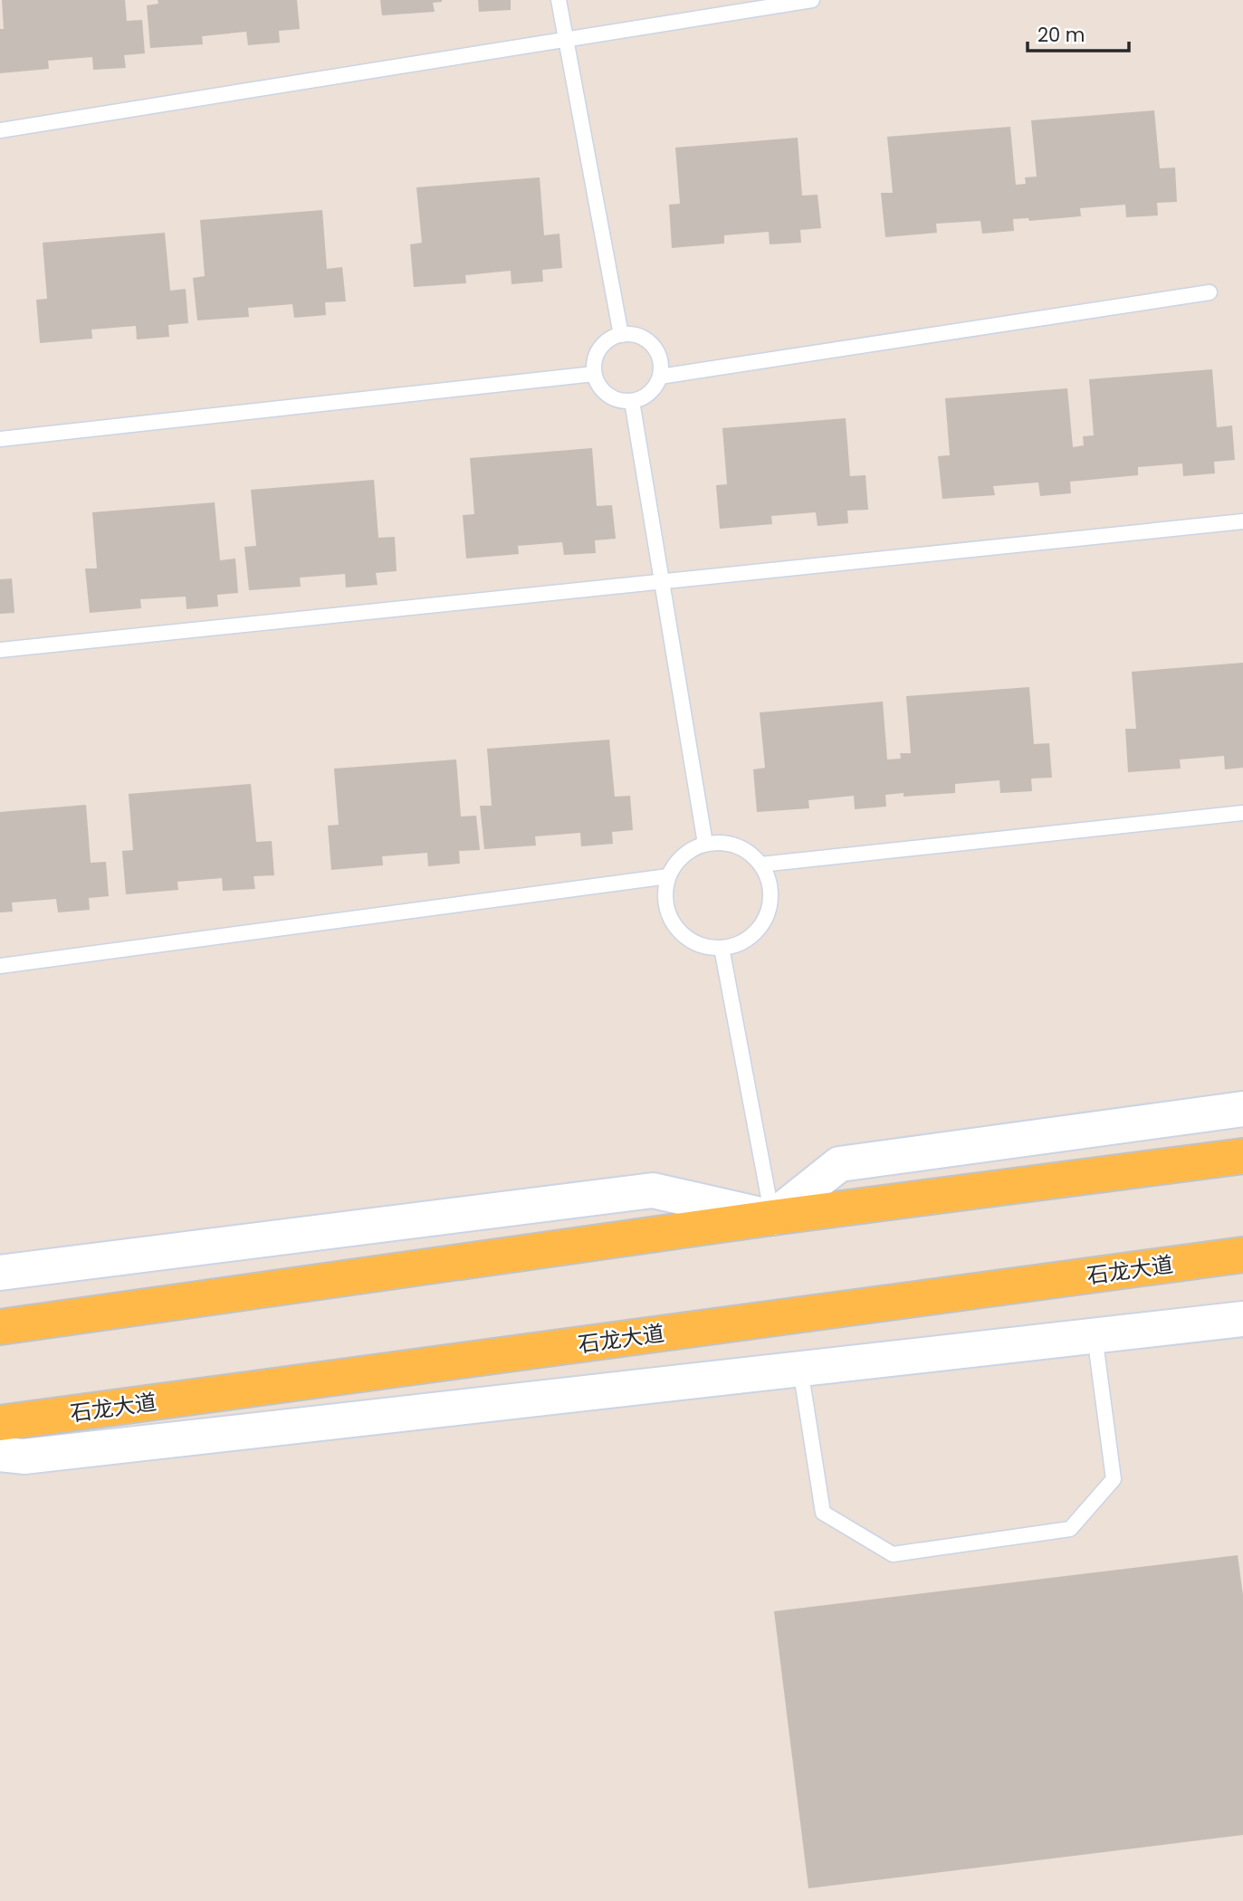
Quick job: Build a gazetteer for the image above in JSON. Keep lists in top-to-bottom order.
{
  "streets": {
    "main road": ["石龙大道"]
  },
  "scale_bar": "20 m"
}
